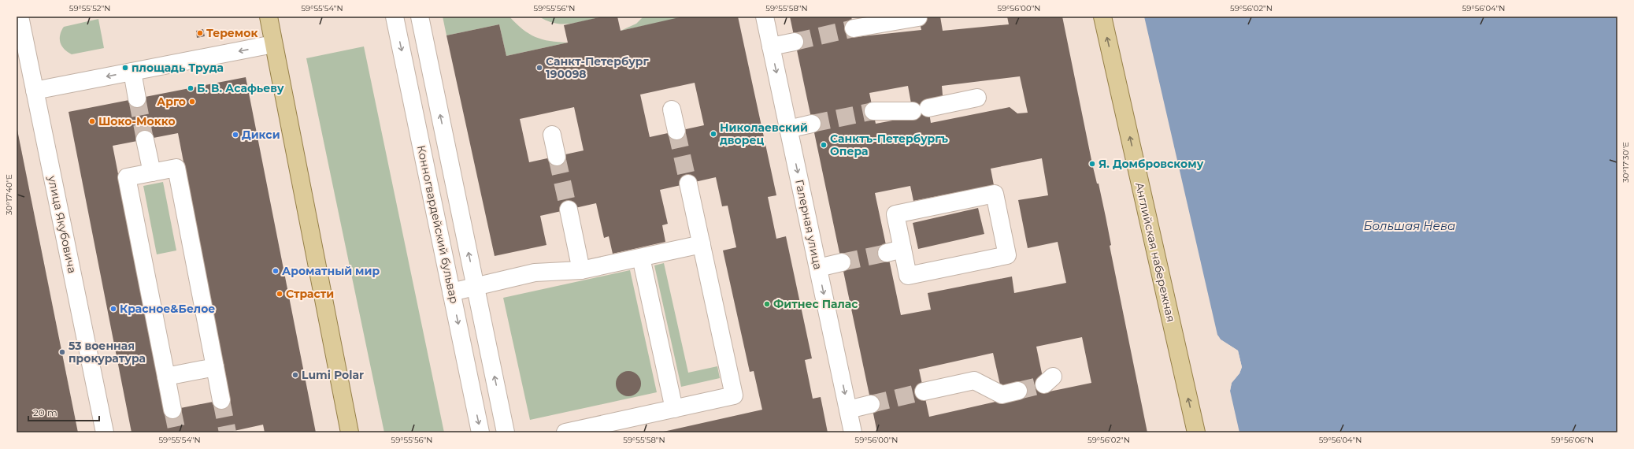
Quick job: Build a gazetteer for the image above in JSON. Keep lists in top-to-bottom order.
{
  "streets": {
    "main road": ["Английская набережная"],
    "street": ["улица Якубовича", "Конногвардейский бульвар", "Галерная улица"]
  },
  "one_way": ["Галерная улица", "Английская набережная"],
  "water": ["Большая Нева"],
  "places": [
    "Теремок",
    "площадь Труда",
    "Санкт-Петербург 190098",
    "Б. В. Асафьеву",
    "Арго",
    "Шоко-Мокко",
    "Николаевский дворец",
    "Дикси",
    "Санктъ-Петербургъ Опера",
    "Я. Домбровскому",
    "Ароматный мир",
    "Страсти",
    "Фитнес Палас",
    "Красное&Белое",
    "53 военная прокуратура",
    "Lumi Рolar"
  ],
  "scale_bar": "20 m",
  "coordinates": [
    "59°55'52\"N",
    "59°55'54\"N",
    "59°55'56\"N",
    "59°55'58\"N",
    "59°56'00\"N",
    "59°56'02\"N",
    "59°56'04\"N",
    "30°17'30\"E",
    "30°17'40\"E",
    "59°56'06\"N"
  ]
}
